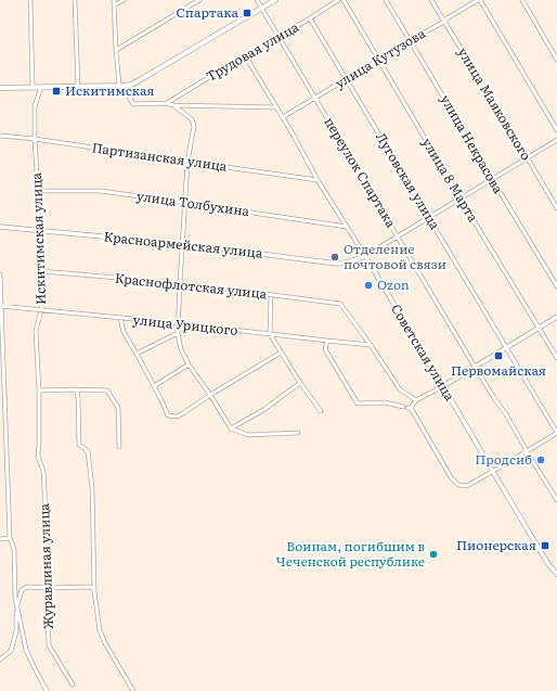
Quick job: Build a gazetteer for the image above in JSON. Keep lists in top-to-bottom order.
{
  "streets": {
    "street": [
      "Трудовая улица",
      "улица Кутузова",
      "улица Маяковского",
      "улица Некрасова",
      "Партизанская улица",
      "переулок Спартака",
      "улица 8 Марта",
      "Луговская улица",
      "улица Толбухина",
      "Искитимская улица",
      "Красноармейская улица",
      "Краснофлотская улица",
      "улица Урицкого",
      "Советская улица",
      "Журавлиная улица"
    ]
  },
  "crossings": [
    ["Трудовая улица", "переулок Спартака"],
    ["Трудовая улица", "Луговская улица"],
    ["Трудовая улица", "Советская улица"],
    ["улица Кутузова", "улица Маяковского"],
    ["улица Кутузова", "улица Некрасова"],
    ["улица Кутузова", "переулок Спартака"],
    ["улица Кутузова", "улица 8 Марта"],
    ["улица Кутузова", "Луговская улица"],
    ["улица Кутузова", "Советская улица"],
    ["Партизанская улица", "Искитимская улица"],
    ["Партизанская улица", "Советская улица"],
    ["улица Толбухина", "Искитимская улица"],
    ["улица Толбухина", "Советская улица"],
    ["Искитимская улица", "Красноармейская улица"],
    ["Искитимская улица", "Краснофлотская улица"],
    ["Искитимская улица", "улица Урицкого"],
    ["Искитимская улица", "Журавлиная улица"],
    ["Красноармейская улица", "Советская улица"],
    ["Краснофлотская улица", "улица Урицкого"]
  ],
  "places": {
    "transit": [
      "Спартака",
      "Искитимская",
      "Первомайская",
      "Пионерская"
    ],
    "other": [
      "Отделение почтовой связи",
      "Ozon",
      "Продсиб",
      "Воинам, погибшим в Чеченской республике"
    ]
  }
}
